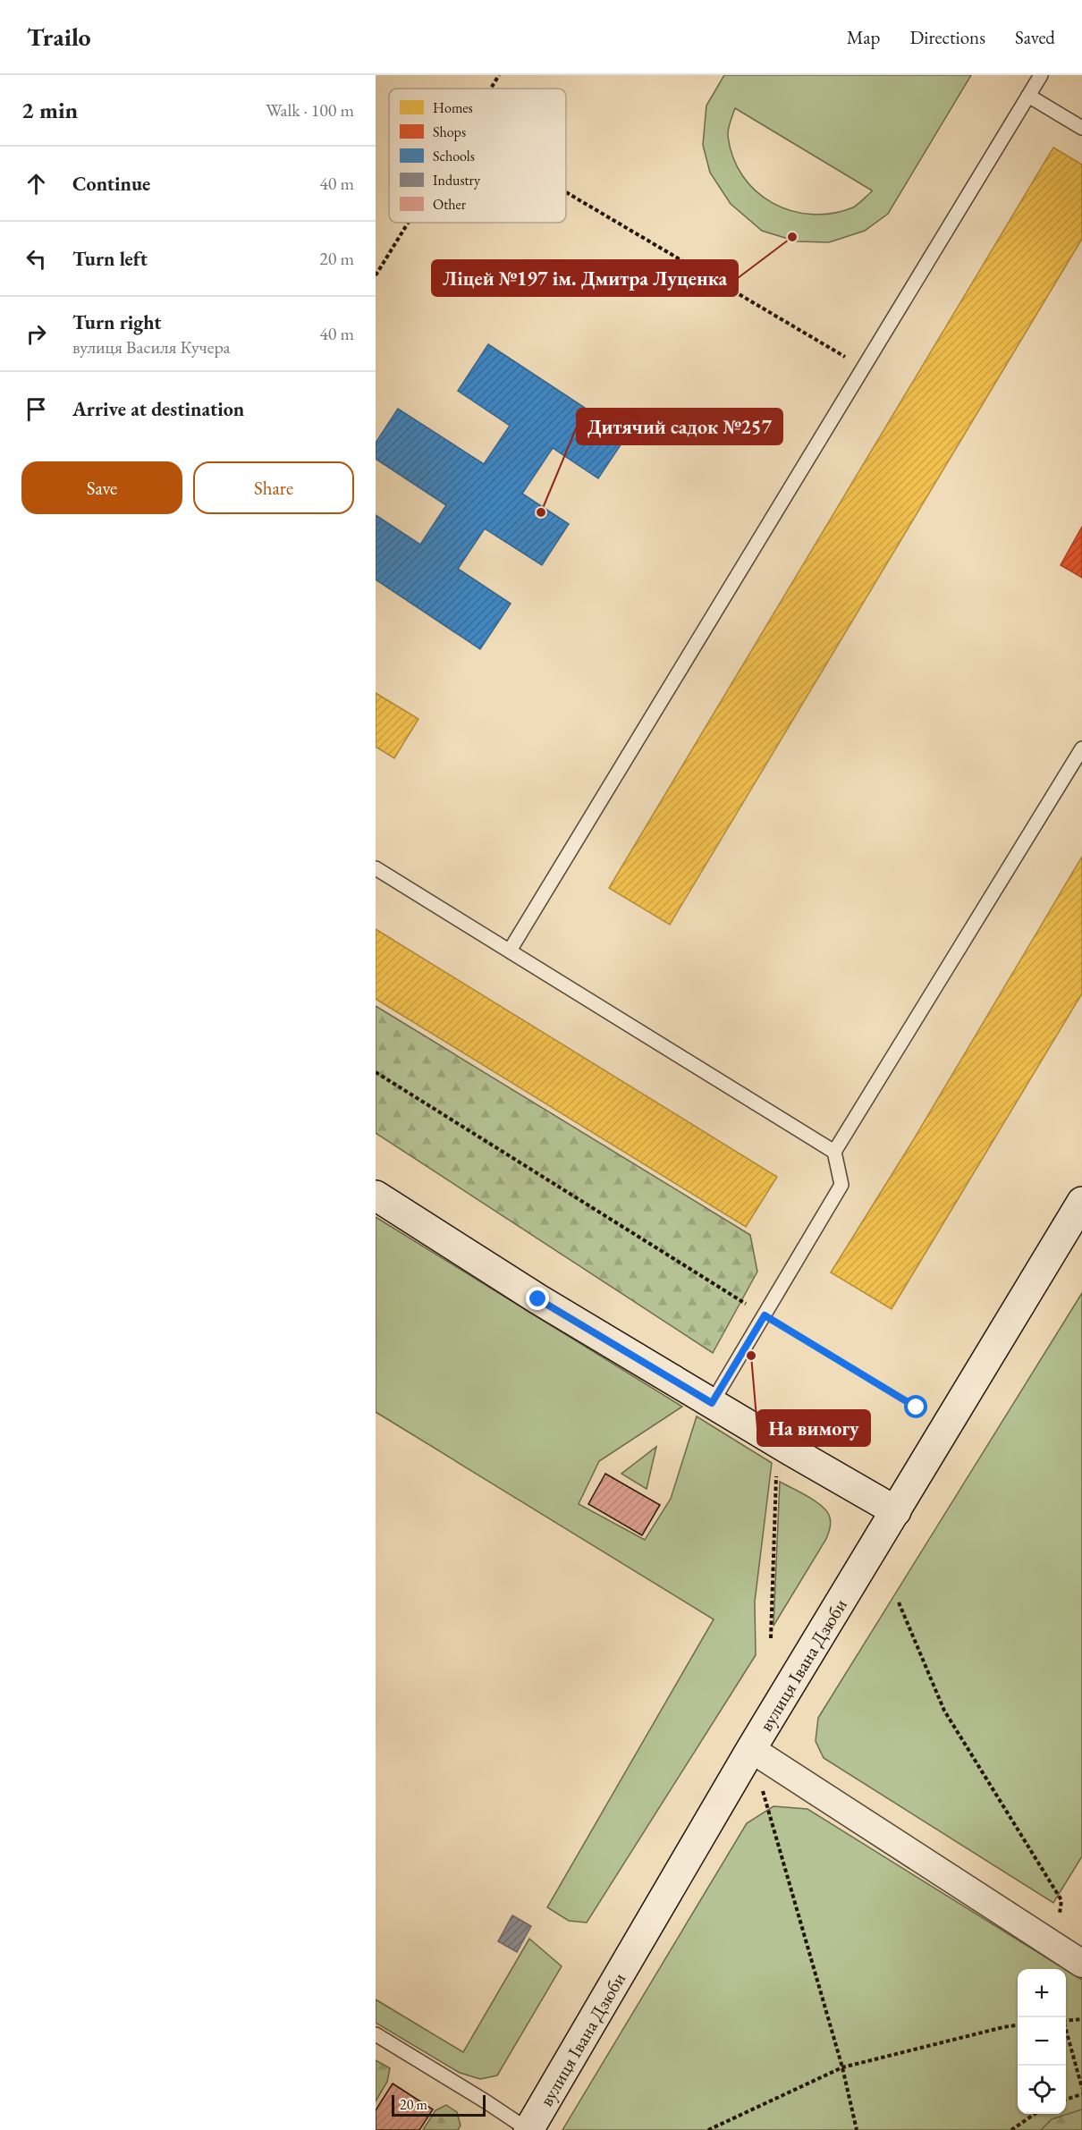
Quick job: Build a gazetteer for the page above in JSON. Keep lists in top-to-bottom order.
{
  "streets": {
    "main road": ["вулиця Івана Дзюби"]
  },
  "places": ["Ліцей №197 ім. Дмитра Луценка", "Дитячий садок №257", "На вимогу"],
  "legend": [
    "Homes",
    "Shops",
    "Schools",
    "Industry",
    "Other"
  ],
  "scale_bar": "20 m",
  "page": {
    "header": "Trailo",
    "nav": ["Map", "Directions", "Saved"],
    "heading": ["2 min", "Walk · 100 m"],
    "list": [
      ["Continue", "40 m"],
      ["Turn left", "20 m"],
      ["Turn right", "вулиця Василя Кучера", "40 m"],
      "Arrive at destination"
    ],
    "buttons": ["Save", "Share"],
    "map_buttons": ["+", "−"],
    "scale": "20 m"
  }
}
